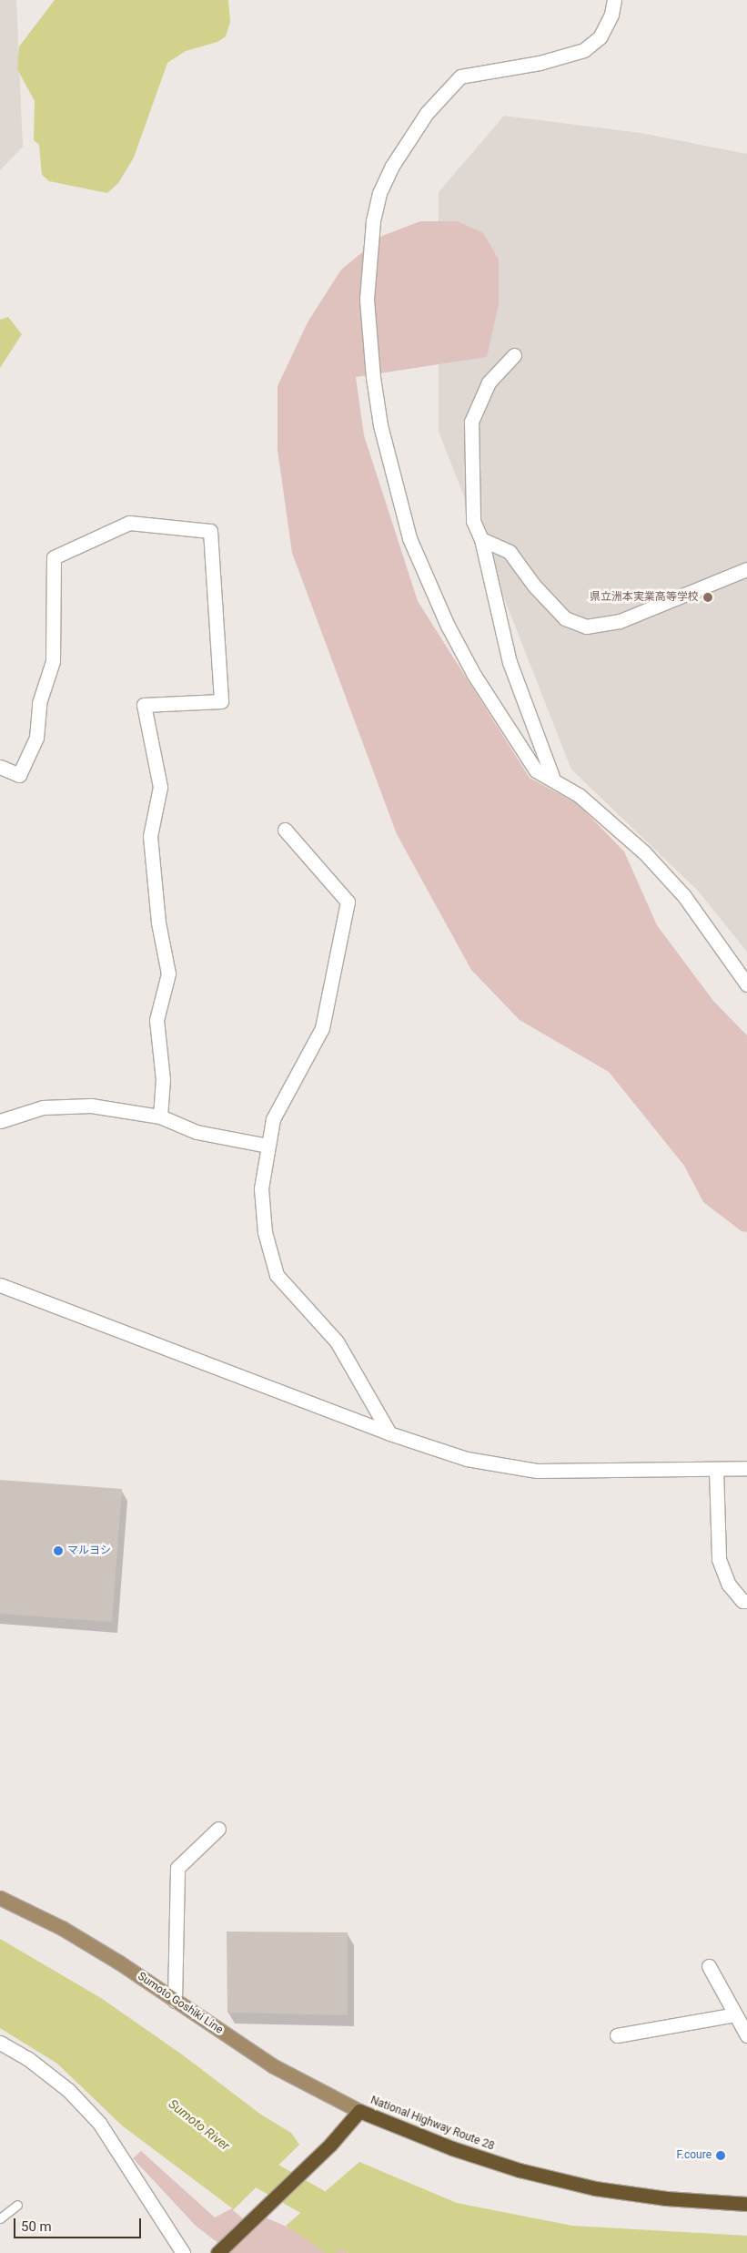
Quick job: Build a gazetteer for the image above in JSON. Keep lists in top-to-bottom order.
{
  "streets": {
    "highway": ["National Highway Route 28"],
    "main road": ["Sumoto Goshiki Line"]
  },
  "crossings": [
    ["Sumoto Goshiki Line", "National Highway Route 28"]
  ],
  "water": ["Sumoto River"],
  "places": ["県立洲本実業高等学校", "マルヨシ", "F.coure"],
  "scale_bar": "50 m"
}
